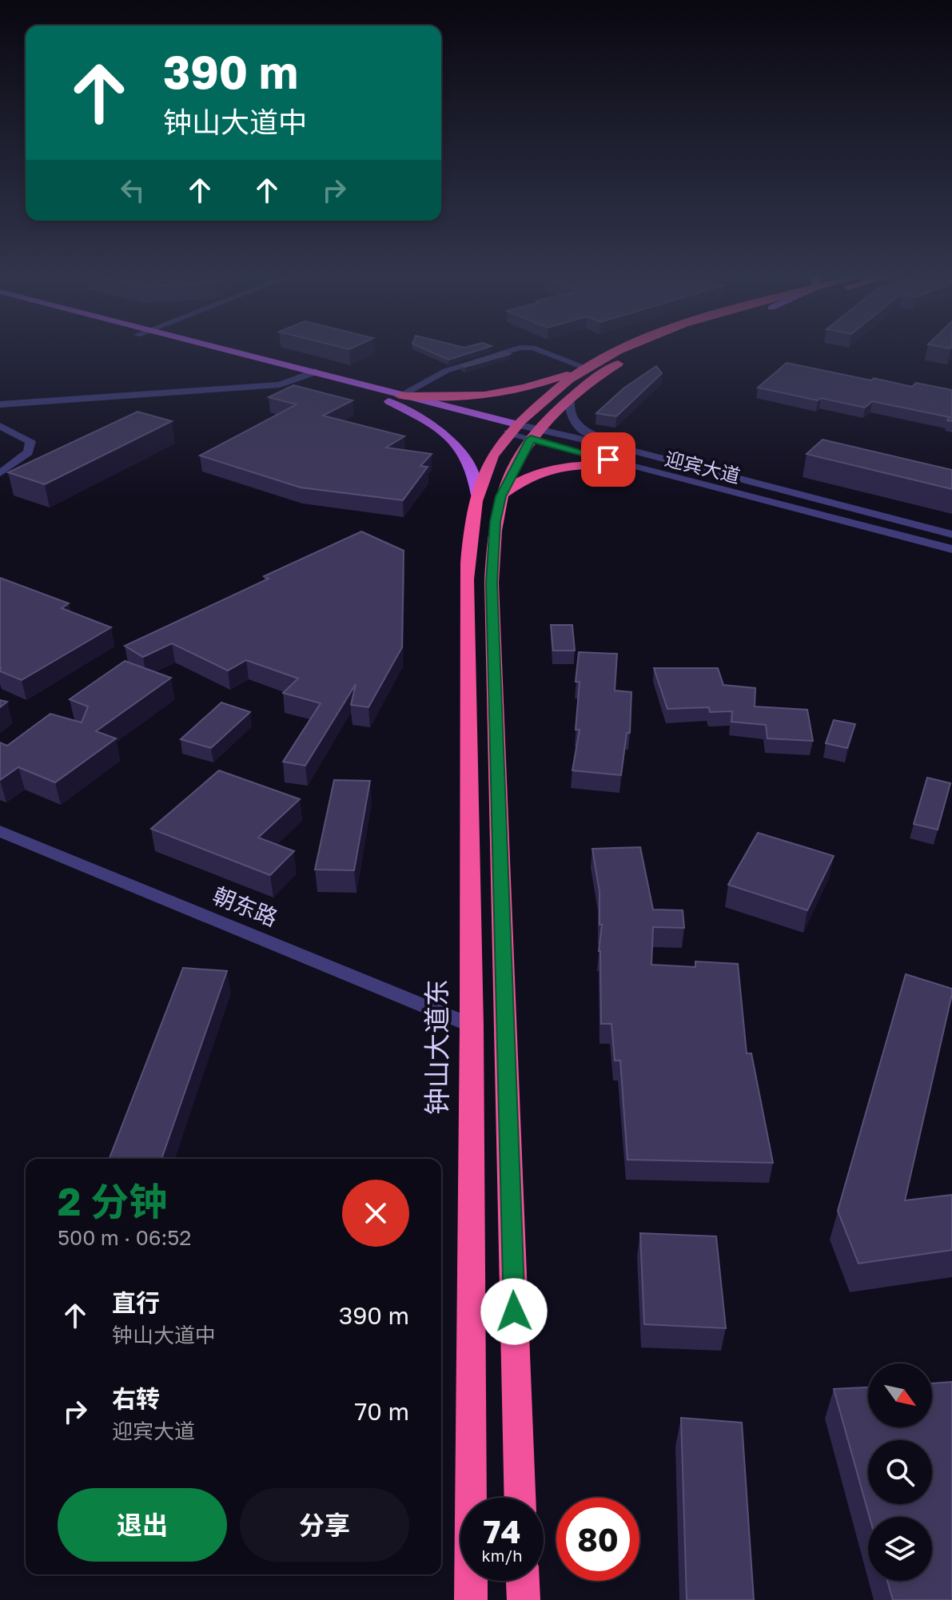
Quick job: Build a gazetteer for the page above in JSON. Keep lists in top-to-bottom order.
{
  "streets": {
    "highway": ["钟山大道东"],
    "main road": ["迎宾大道"],
    "street": ["朝东路"]
  },
  "crossings": [
    ["迎宾大道", "钟山大道东"],
    ["朝东路", "钟山大道东"]
  ],
  "north": "bottom right",
  "page": {
    "turn": ["390 m", "钟山大道中"],
    "heading": ["2 分钟", "500 m · 06:52"],
    "list": [
      {
        "name": "直行",
        "note": "钟山大道中",
        "value": "390 m"
      },
      {
        "name": "右转",
        "note": "迎宾大道",
        "value": "70 m"
      }
    ],
    "buttons": ["退出", "分享"],
    "speed": "74 km/h",
    "limit": "80"
  }
}
